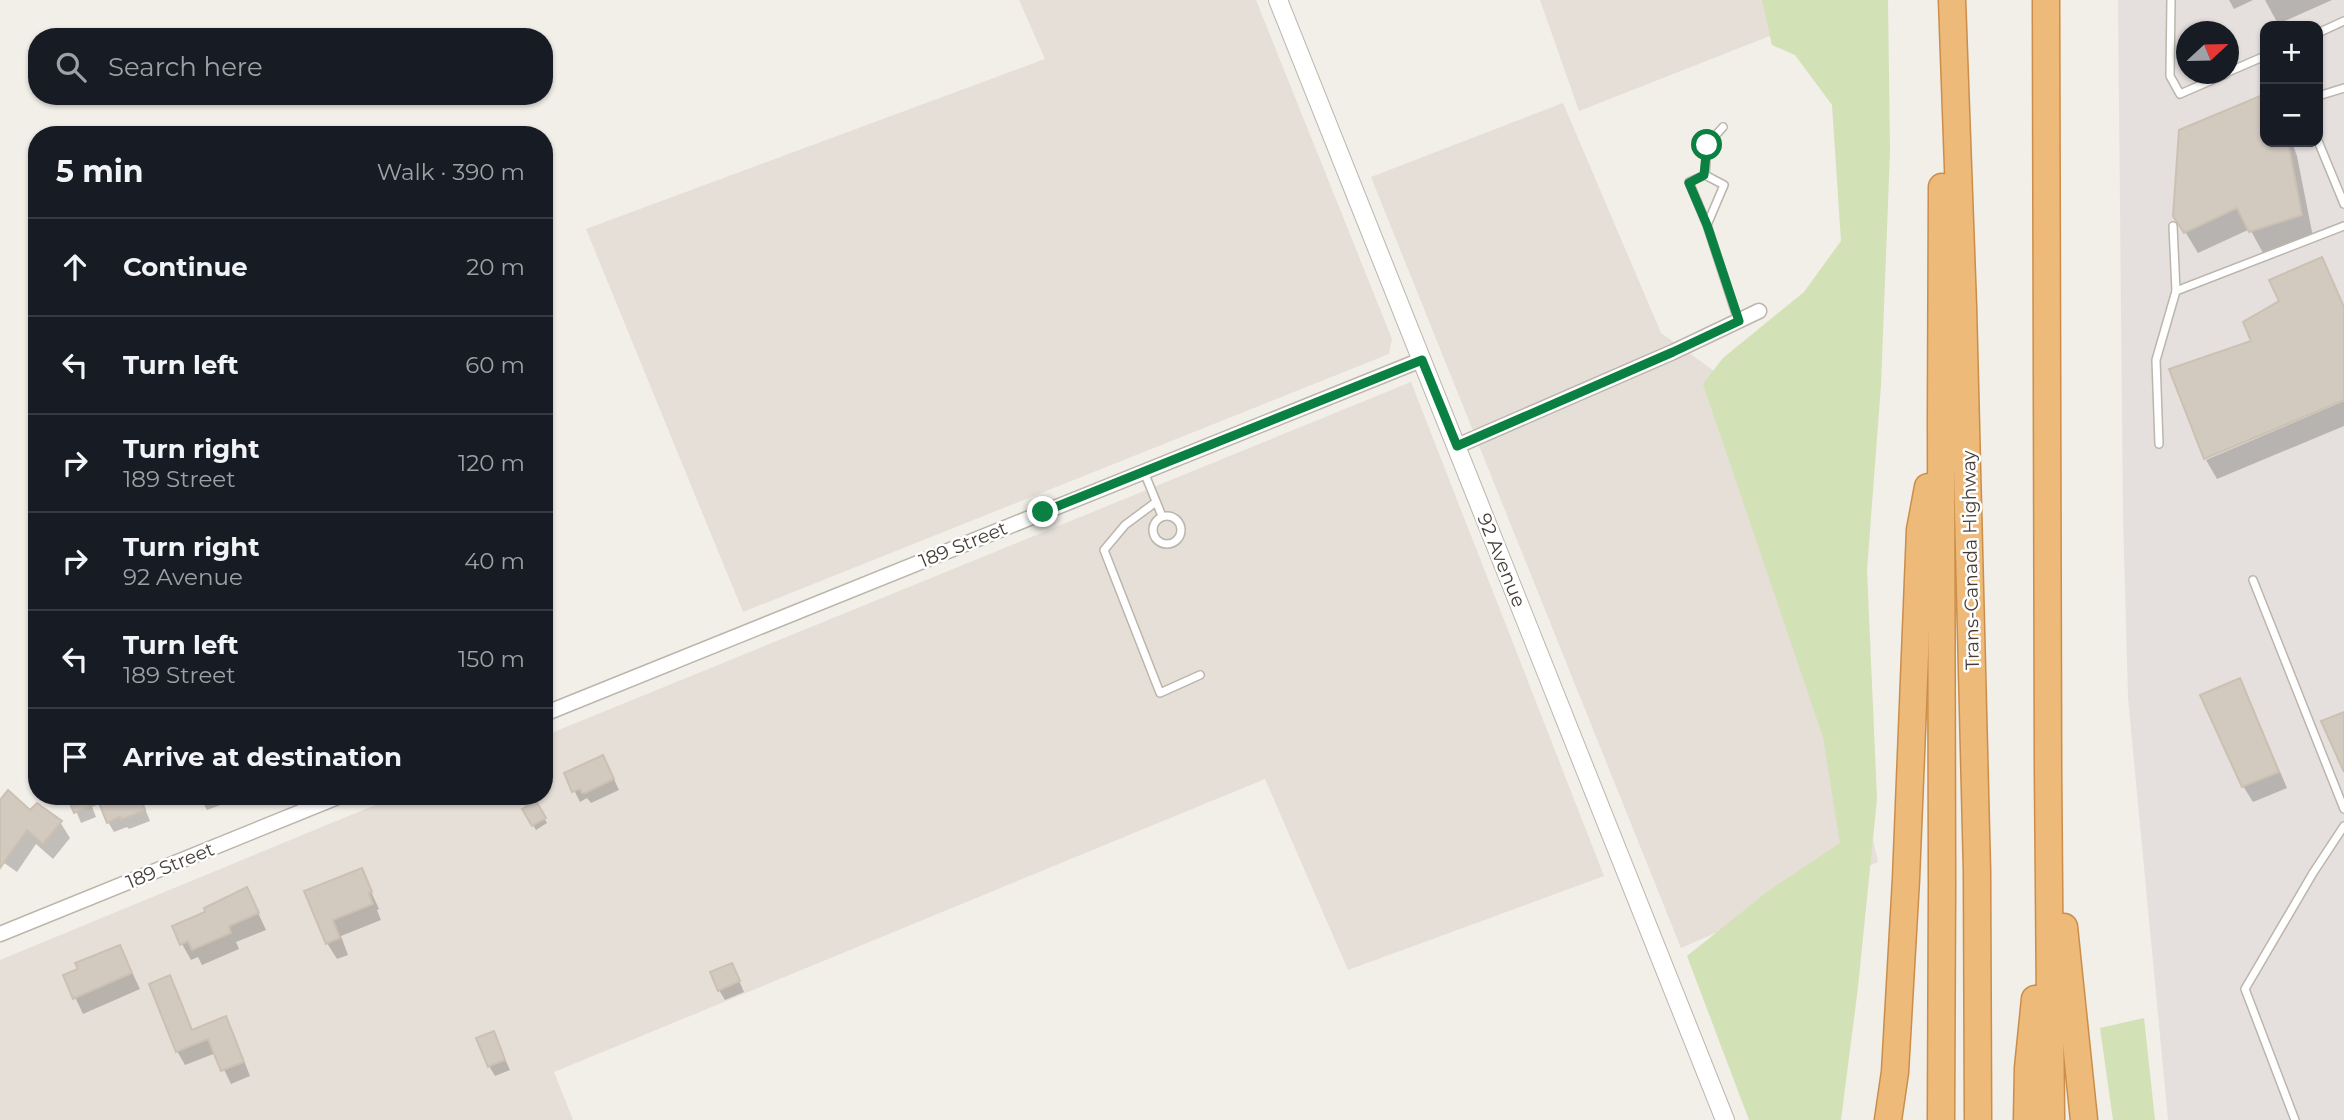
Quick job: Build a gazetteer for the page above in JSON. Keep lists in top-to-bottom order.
{
  "streets": {
    "highway": ["Trans-Canada Highway"],
    "street": ["189 Street", "92 Avenue"]
  },
  "crossings": [
    ["189 Street", "92 Avenue"]
  ],
  "north": "right",
  "page": {
    "map_buttons": ["+", "−"],
    "search": "Search here",
    "heading": ["5 min", "Walk · 390 m"],
    "list": [
      ["Continue", "20 m"],
      ["Turn left", "60 m"],
      ["Turn right", "189 Street", "120 m"],
      ["Turn right", "92 Avenue", "40 m"],
      ["Turn left", "189 Street", "150 m"],
      "Arrive at destination"
    ]
  }
}
